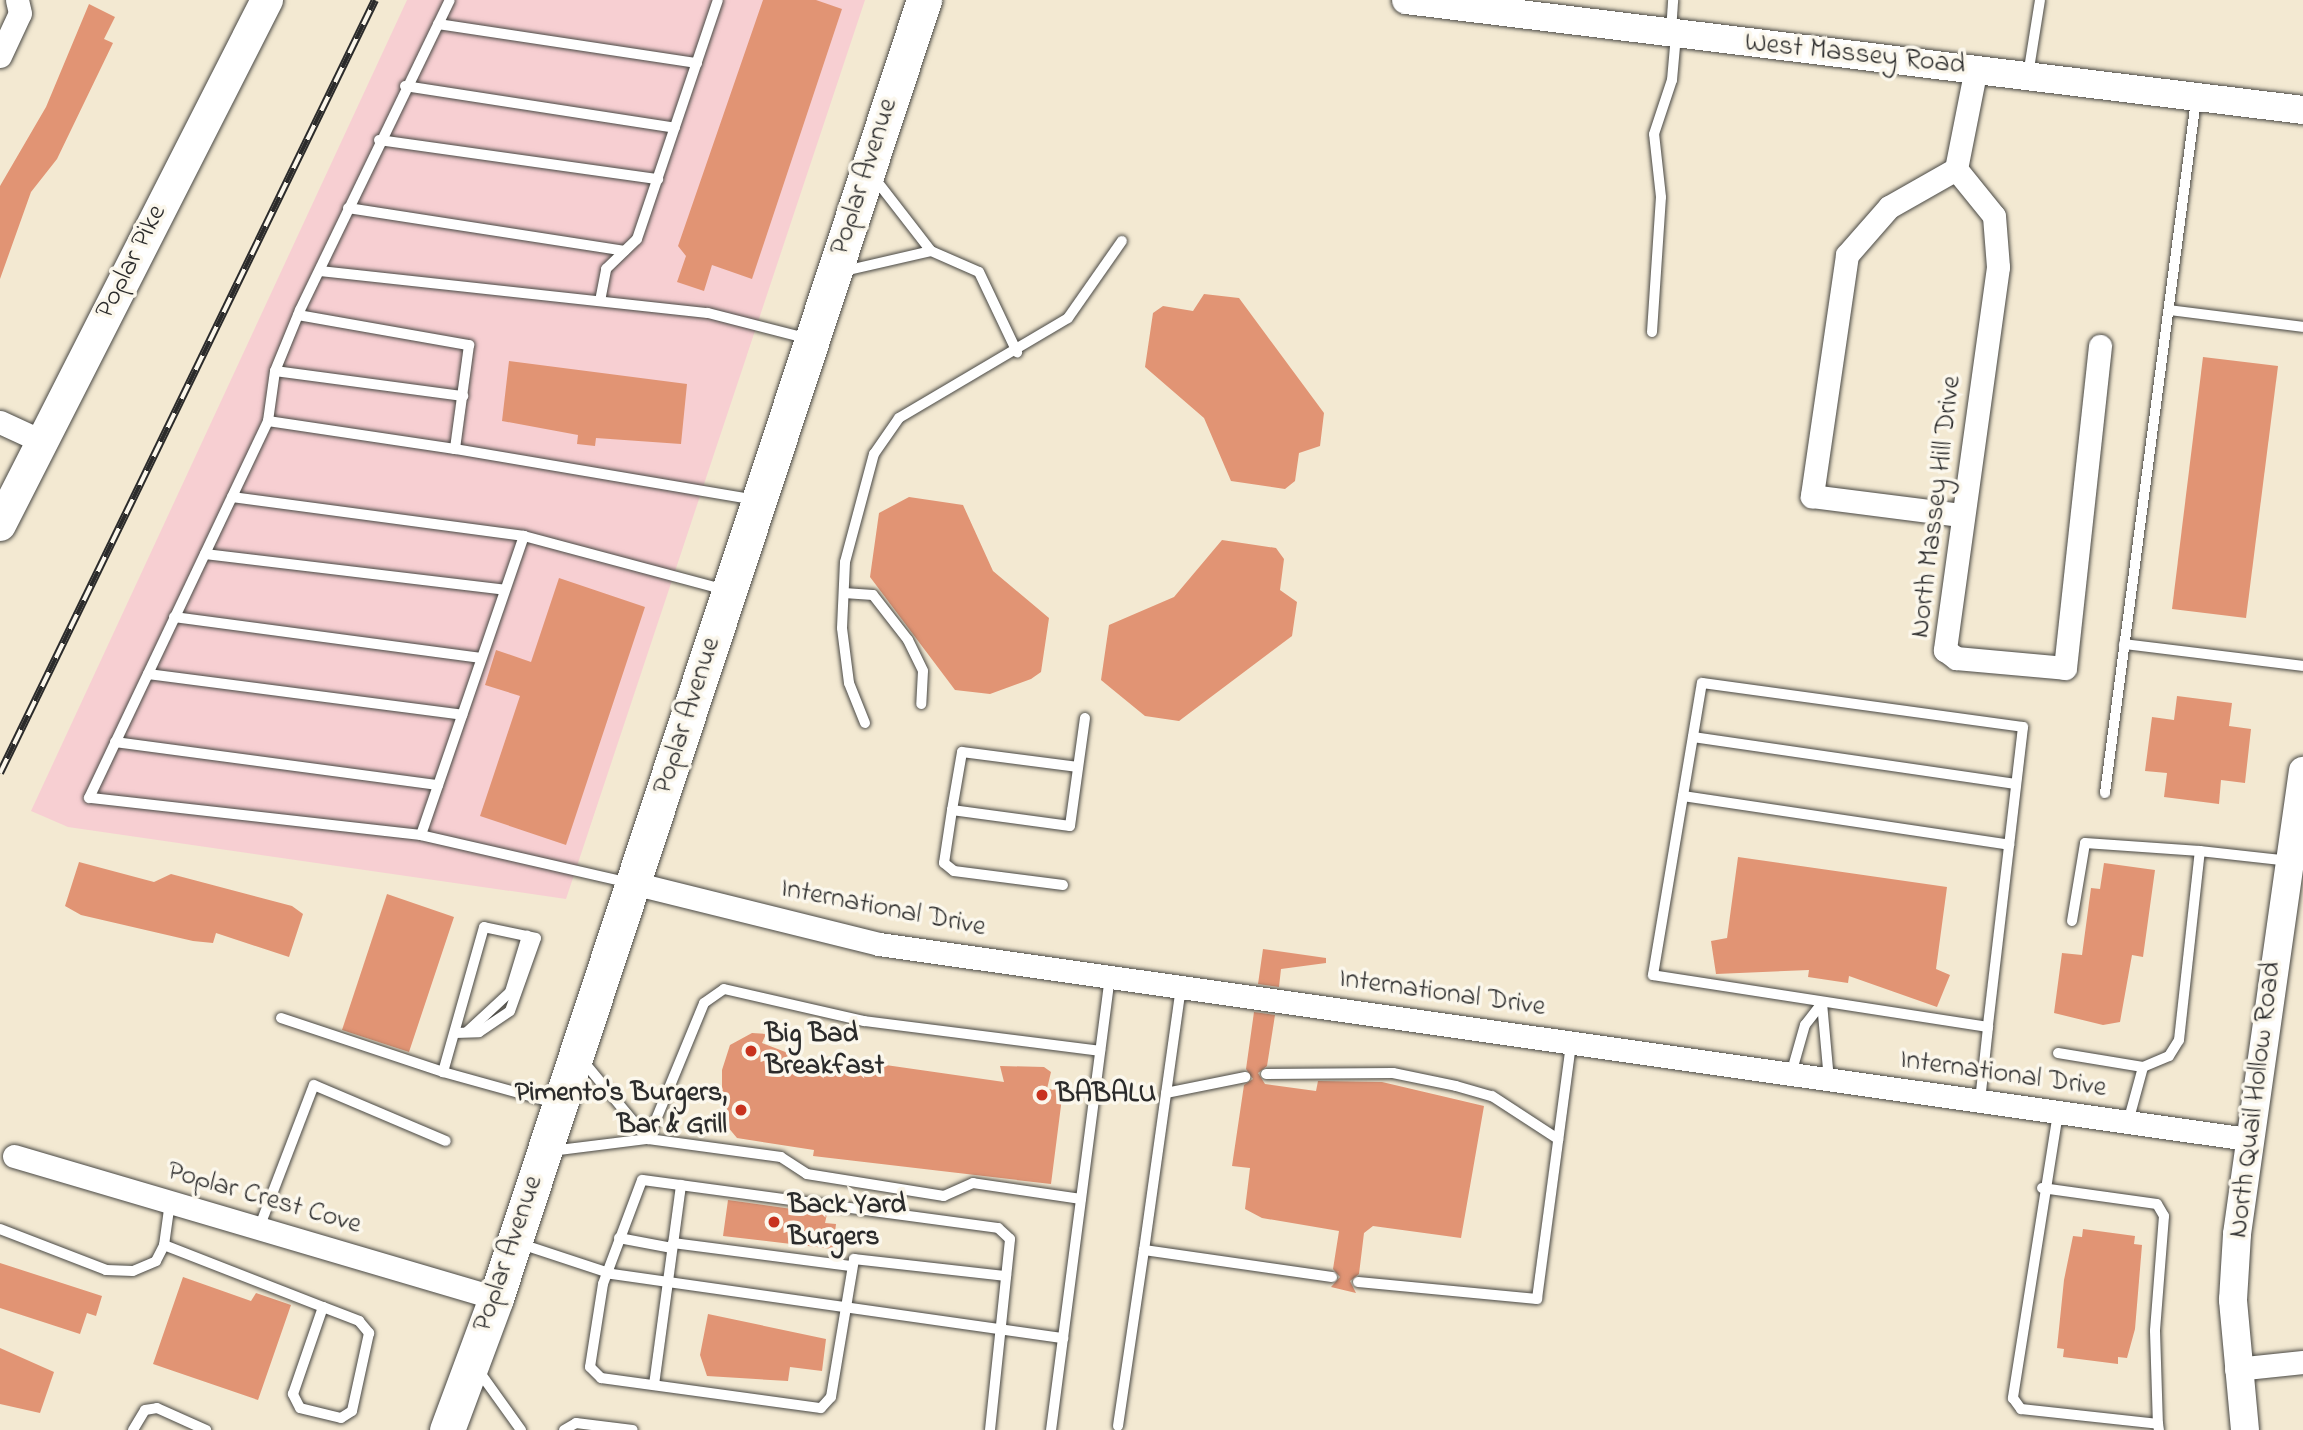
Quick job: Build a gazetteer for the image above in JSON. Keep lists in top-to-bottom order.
{
  "streets": {
    "main road": ["Poplar Avenue", "Poplar Pike"],
    "street": [
      "West Massey Road",
      "North Massey Hill Drive",
      "International Drive",
      "North Quail Hollow Road",
      "Poplar Crest Cove"
    ]
  },
  "crossings": [
    ["Poplar Avenue", "International Drive"],
    ["Poplar Avenue", "Poplar Crest Cove"],
    ["International Drive", "North Quail Hollow Road"]
  ],
  "places": [
    "Big Bad Breakfast",
    "BABALU",
    "Pimento's Burgers, Bar & Grill",
    "Back Yard Burgers"
  ]
}
